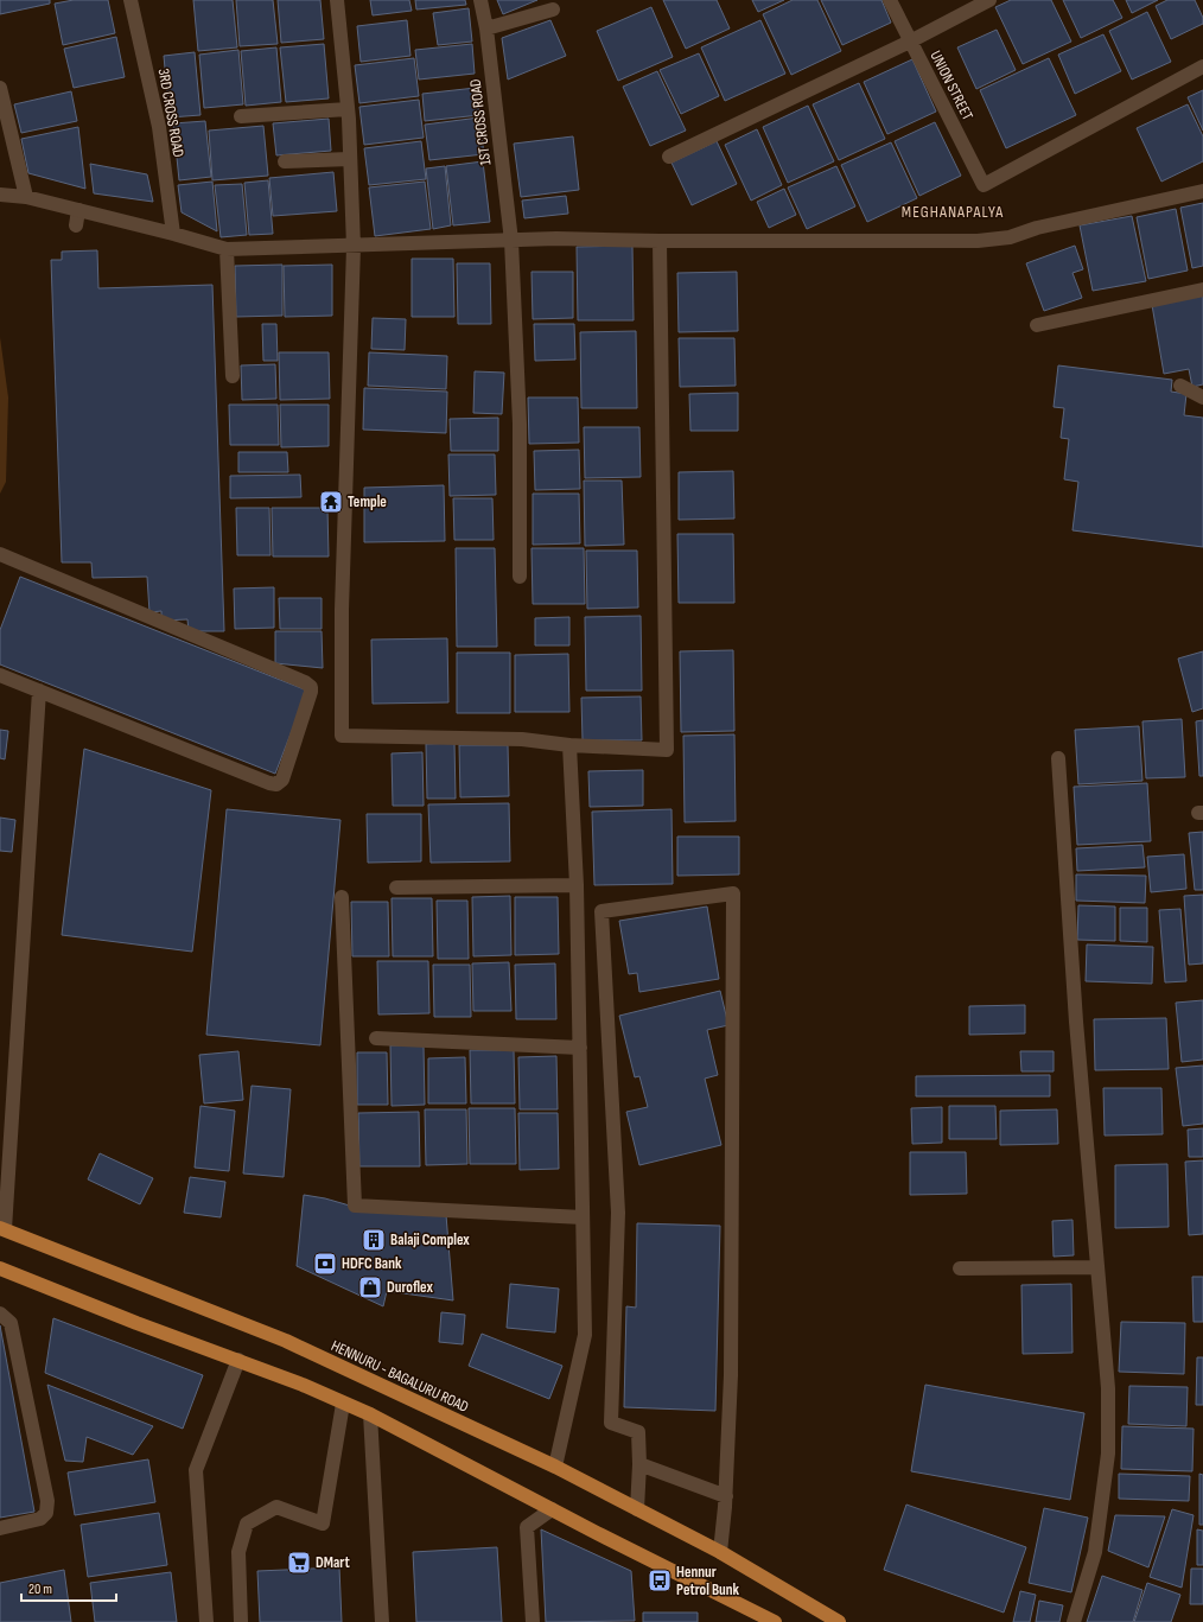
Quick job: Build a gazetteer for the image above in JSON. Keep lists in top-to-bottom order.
{
  "streets": {
    "main road": ["HENNURU - BAGALURU ROAD"],
    "street": ["UNION STREET", "3RD CROSS ROAD", "1ST CROSS ROAD"]
  },
  "districts": ["MEGHANAPALYA"],
  "places": {
    "temple": ["Temple"],
    "building": ["Balaji Complex"],
    "bank": ["HDFC Bank"],
    "shop": ["Duroflex"],
    "supermarket": ["DMart"],
    "bus stop": ["Hennur Petrol Bunk"]
  },
  "scale_bar": "20 m"
}
